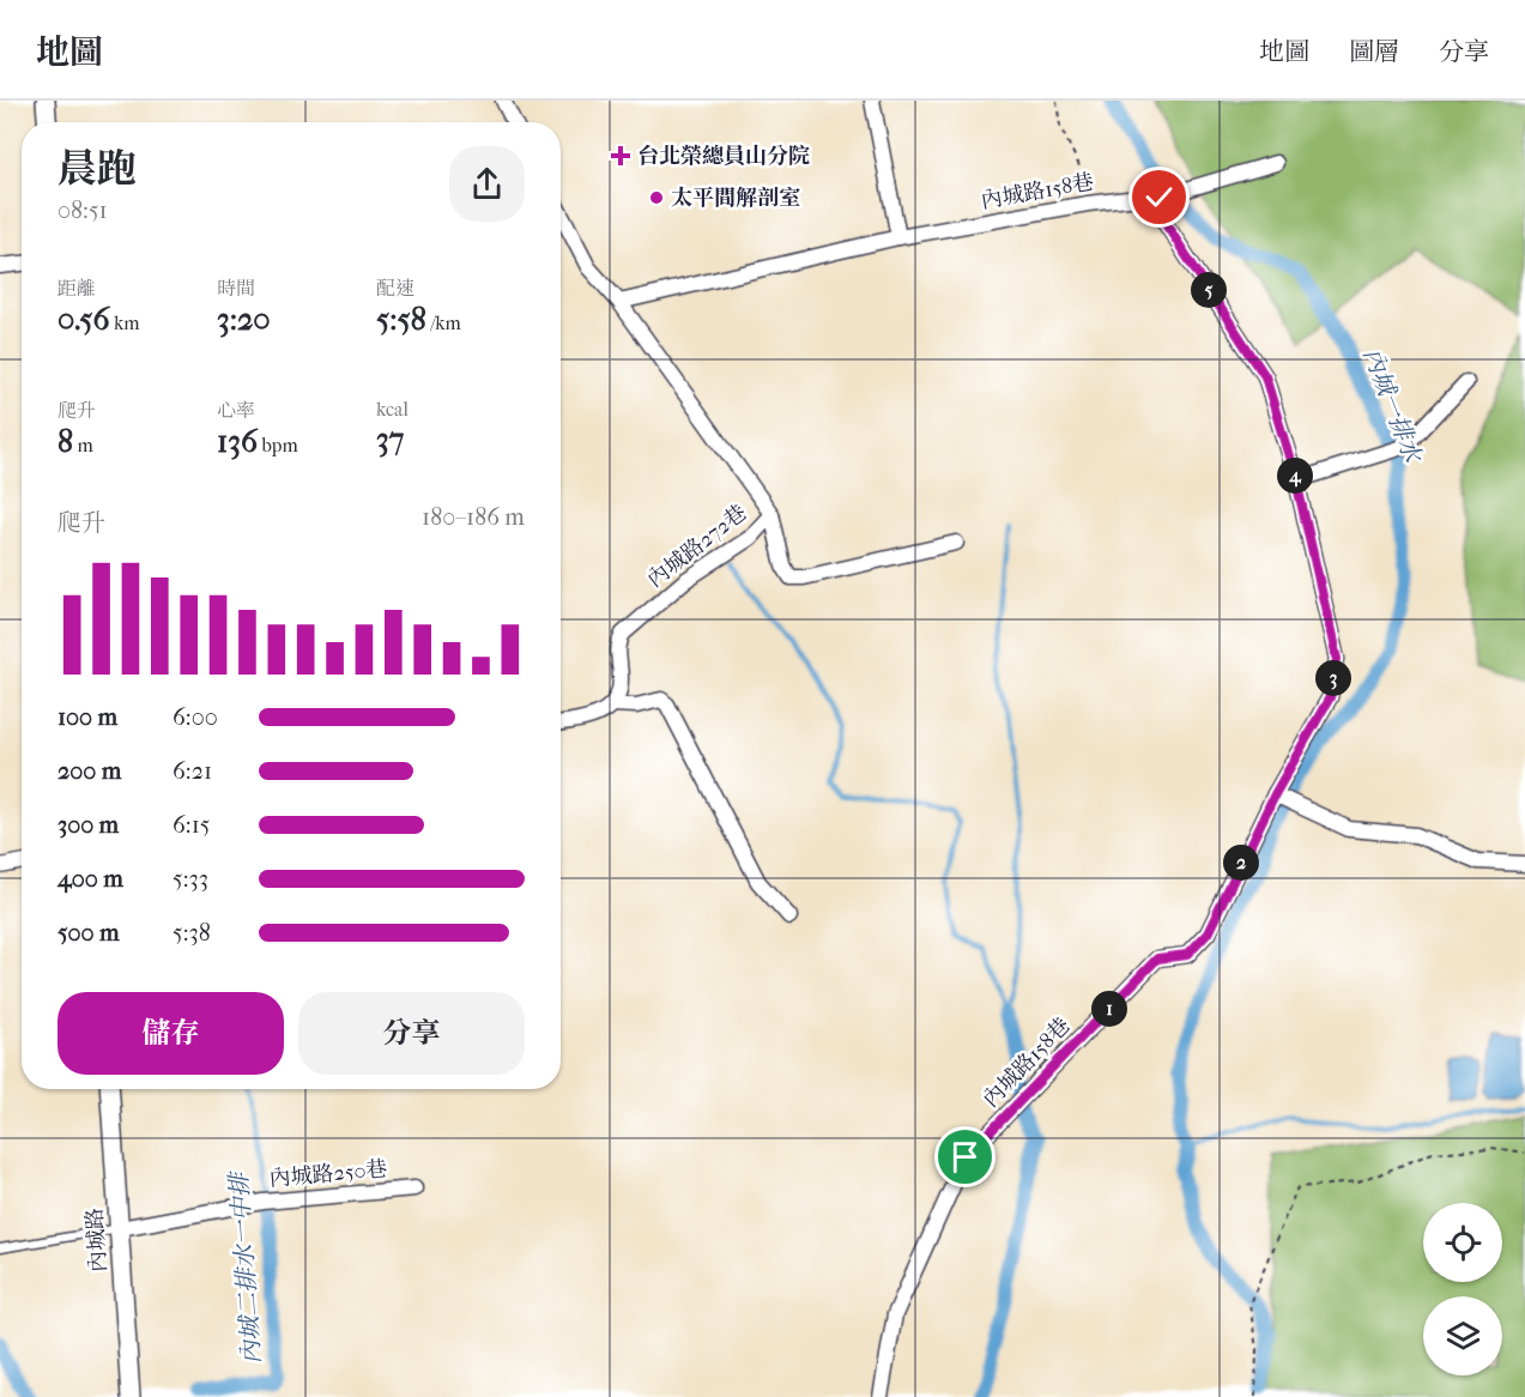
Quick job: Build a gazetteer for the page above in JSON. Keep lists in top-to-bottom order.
{
  "streets": {
    "street": [
      "內城路158巷",
      "內城路272巷",
      "內城路250巷",
      "內城路"
    ]
  },
  "crossings": [
    ["內城路250巷", "內城路"]
  ],
  "water": ["內城一排水", "內城二排水一中排"],
  "places": {
    "health": ["台北榮總員山分院"],
    "other": ["太平間解剖室"]
  },
  "page": {
    "header": "地圖",
    "nav": ["地圖", "圖層", "分享"],
    "heading": ["晨跑", "08:51"],
    "stats": [
      ["距離", "0.56 km"],
      ["時間", "3:20"],
      ["配速", "5:58 /km"],
      ["爬升", "8 m"],
      ["心率", "136 bpm"],
      ["kcal", "37"]
    ],
    "pins": [
      "5",
      "4",
      "3",
      "2",
      "1"
    ],
    "chart": ["爬升", "180–186 m"],
    "list": [
      {
        "name": "100 m",
        "note": "6:00"
      },
      {
        "name": "200 m",
        "note": "6:21"
      },
      {
        "name": "300 m",
        "note": "6:15"
      },
      {
        "name": "400 m",
        "note": "5:33"
      },
      {
        "name": "500 m",
        "note": "5:38"
      }
    ],
    "buttons": ["儲存", "分享"]
  }
}
